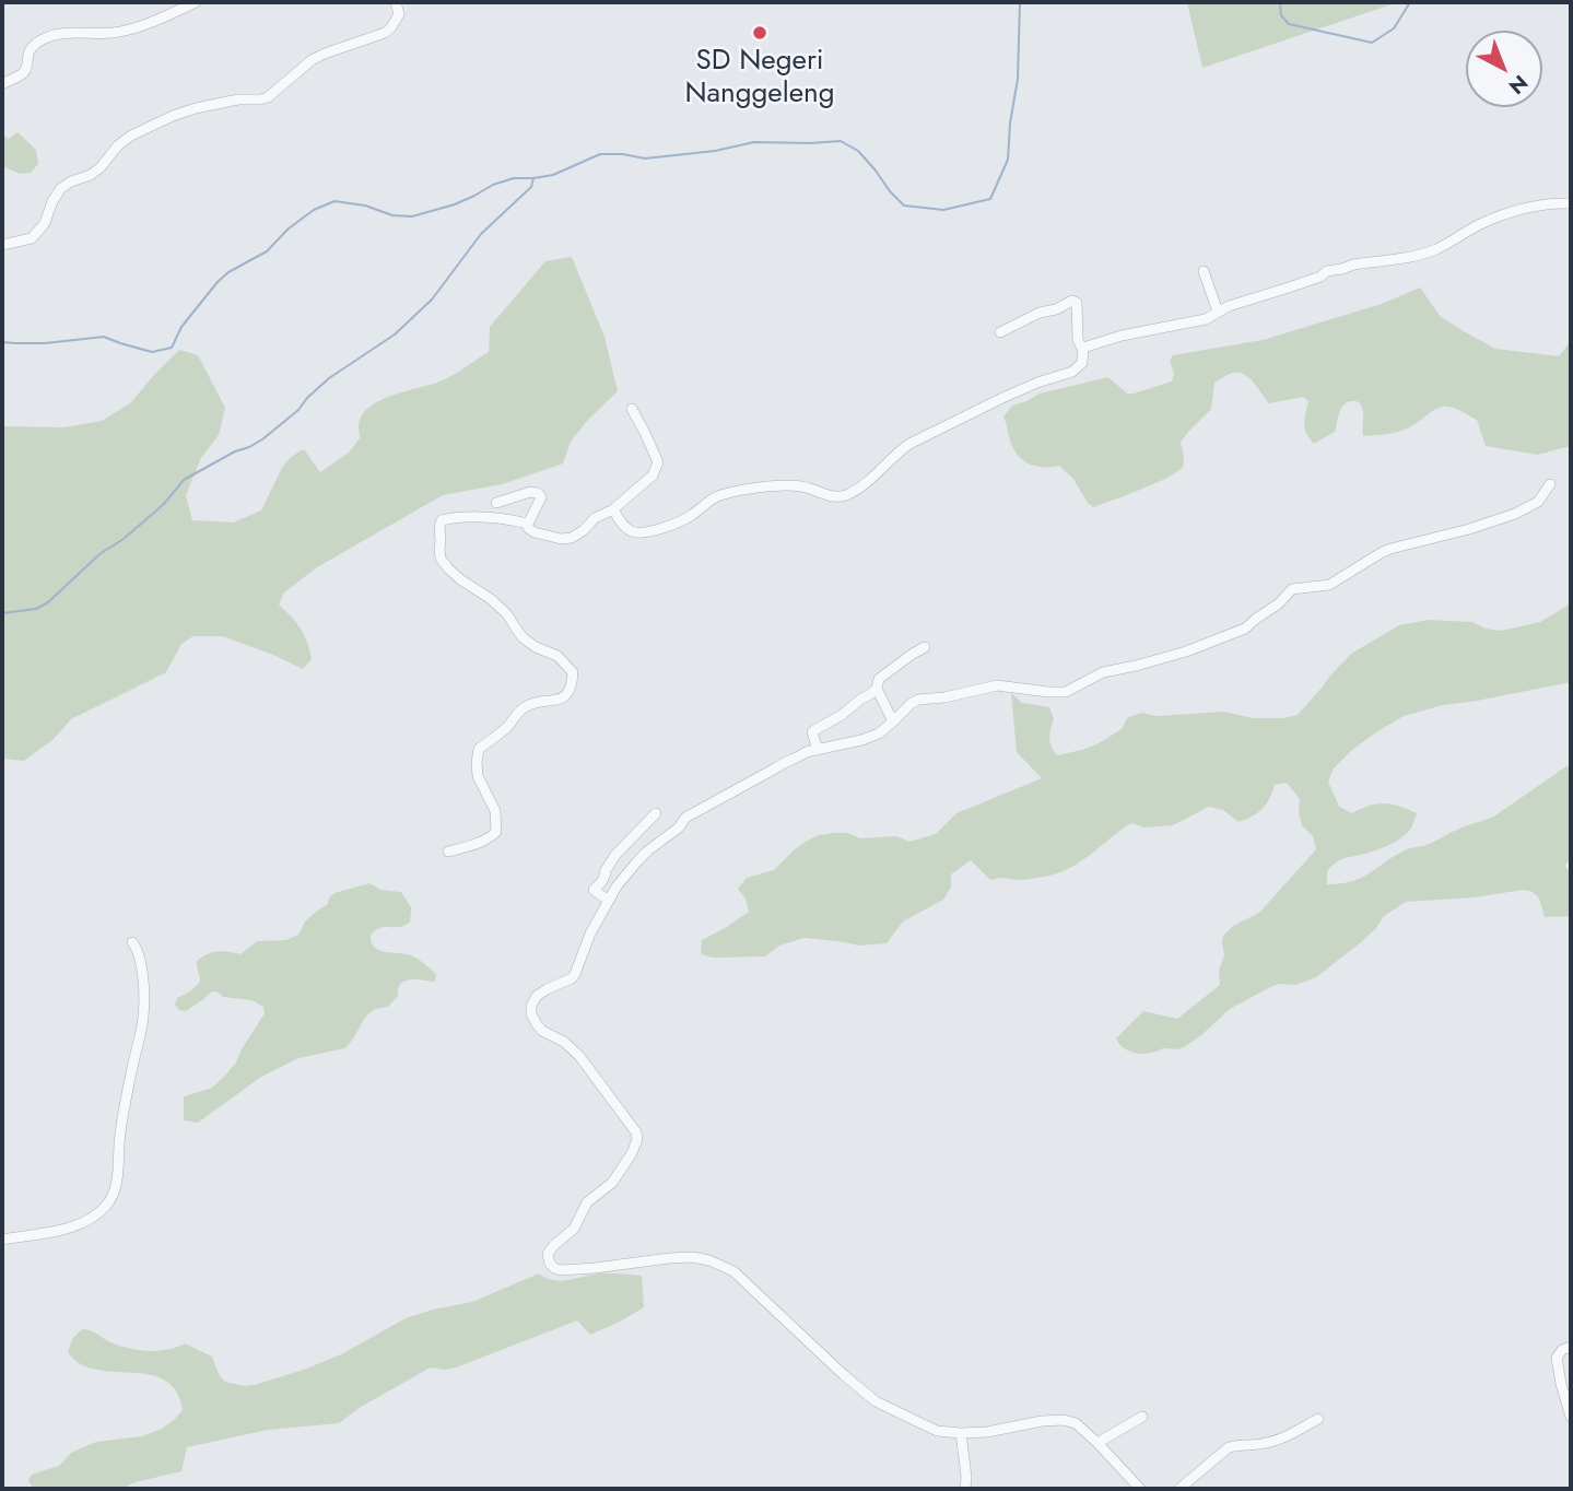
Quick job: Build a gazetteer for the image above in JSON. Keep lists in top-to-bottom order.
{
  "places": ["SD Negeri Nanggeleng"],
  "north": "bottom right"
}
